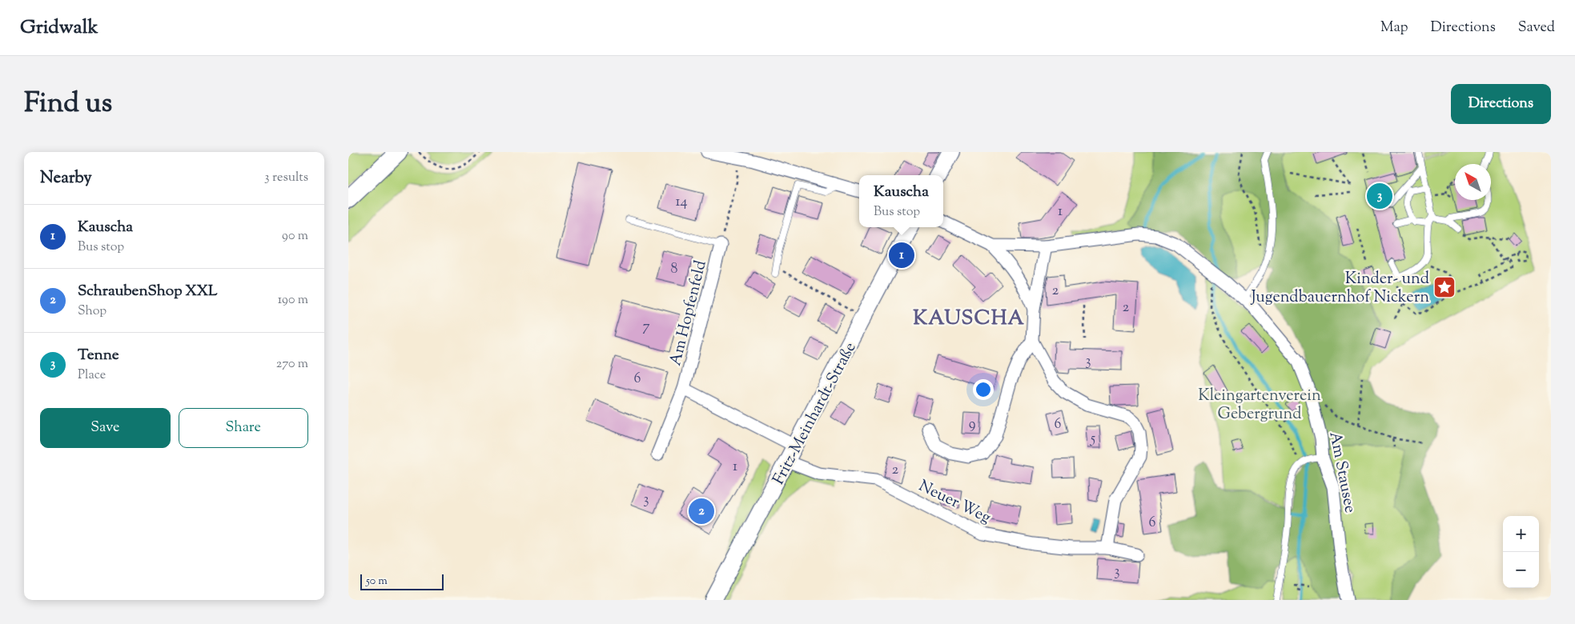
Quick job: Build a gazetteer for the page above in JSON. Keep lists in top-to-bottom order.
{
  "streets": {
    "street": [
      "Am Hopfenfeld",
      "Fritz-Meinhardt-Straße",
      "Am Stausee",
      "Neuer Weg"
    ]
  },
  "crossings": [
    ["Am Hopfenfeld", "Fritz-Meinhardt-Straße"],
    ["Fritz-Meinhardt-Straße", "Neuer Weg"]
  ],
  "districts": ["KAUSCHA"],
  "parks": ["Kleingartenverein Gebergrund"],
  "places": {
    "place": ["Kinder- und Jugendbauernhof Nickern"]
  },
  "house_numbers": [
    "14",
    "1",
    "8",
    "2",
    "2",
    "7",
    "3",
    "6",
    "9",
    "6",
    "5",
    "1",
    "2",
    "3",
    "6",
    "3"
  ],
  "scale_bar": "50 m",
  "north": "top left",
  "page": {
    "header": "Gridwalk",
    "nav": ["Map", "Directions", "Saved"],
    "title": "Find us",
    "buttons": [
      "Directions",
      ["Save", "Share"]
    ],
    "heading": ["Nearby", "3 results"],
    "popup": ["Kauscha", "Bus stop"],
    "pins": ["3", "1", "2"],
    "list": [
      {
        "mark": "1",
        "name": "Kauscha",
        "note": "Bus stop",
        "value": "90 m"
      },
      {
        "mark": "2",
        "name": "SchraubenShop XXL",
        "note": "Shop",
        "value": "190 m"
      },
      {
        "mark": "3",
        "name": "Tenne",
        "note": "Place",
        "value": "270 m"
      }
    ],
    "map_buttons": ["+", "−"],
    "scale": "50 m"
  }
}
